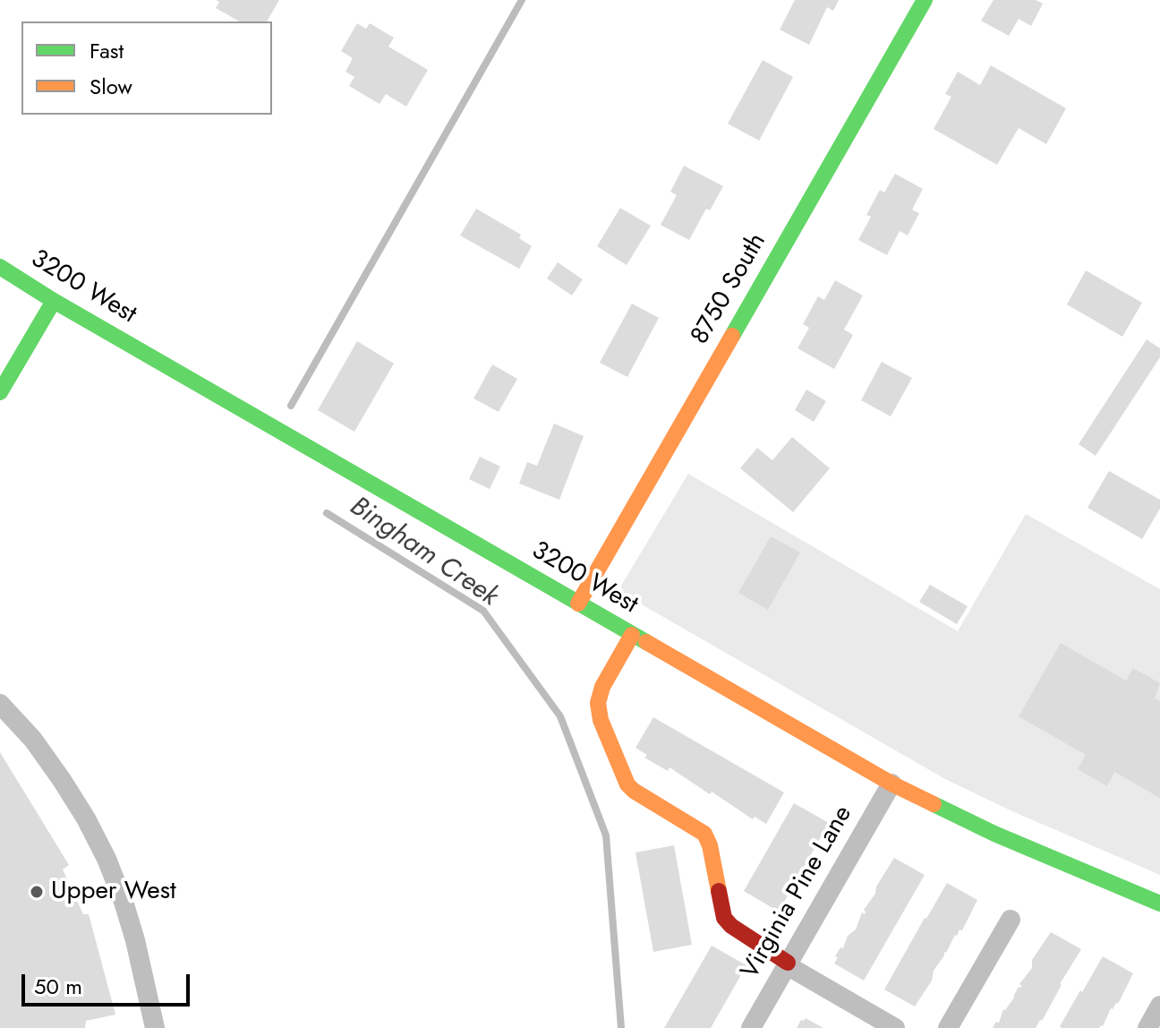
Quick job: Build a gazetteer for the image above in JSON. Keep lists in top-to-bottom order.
{
  "streets": {
    "street": ["3200 West", "8750 South", "Virginia Pine Lane"]
  },
  "crossings": [
    ["3200 West", "8750 South"],
    ["3200 West", "Virginia Pine Lane"]
  ],
  "water": ["Bingham Creek"],
  "places": ["Upper West"],
  "legend": ["Fast", "Slow"],
  "scale_bar": "50 m"
}
